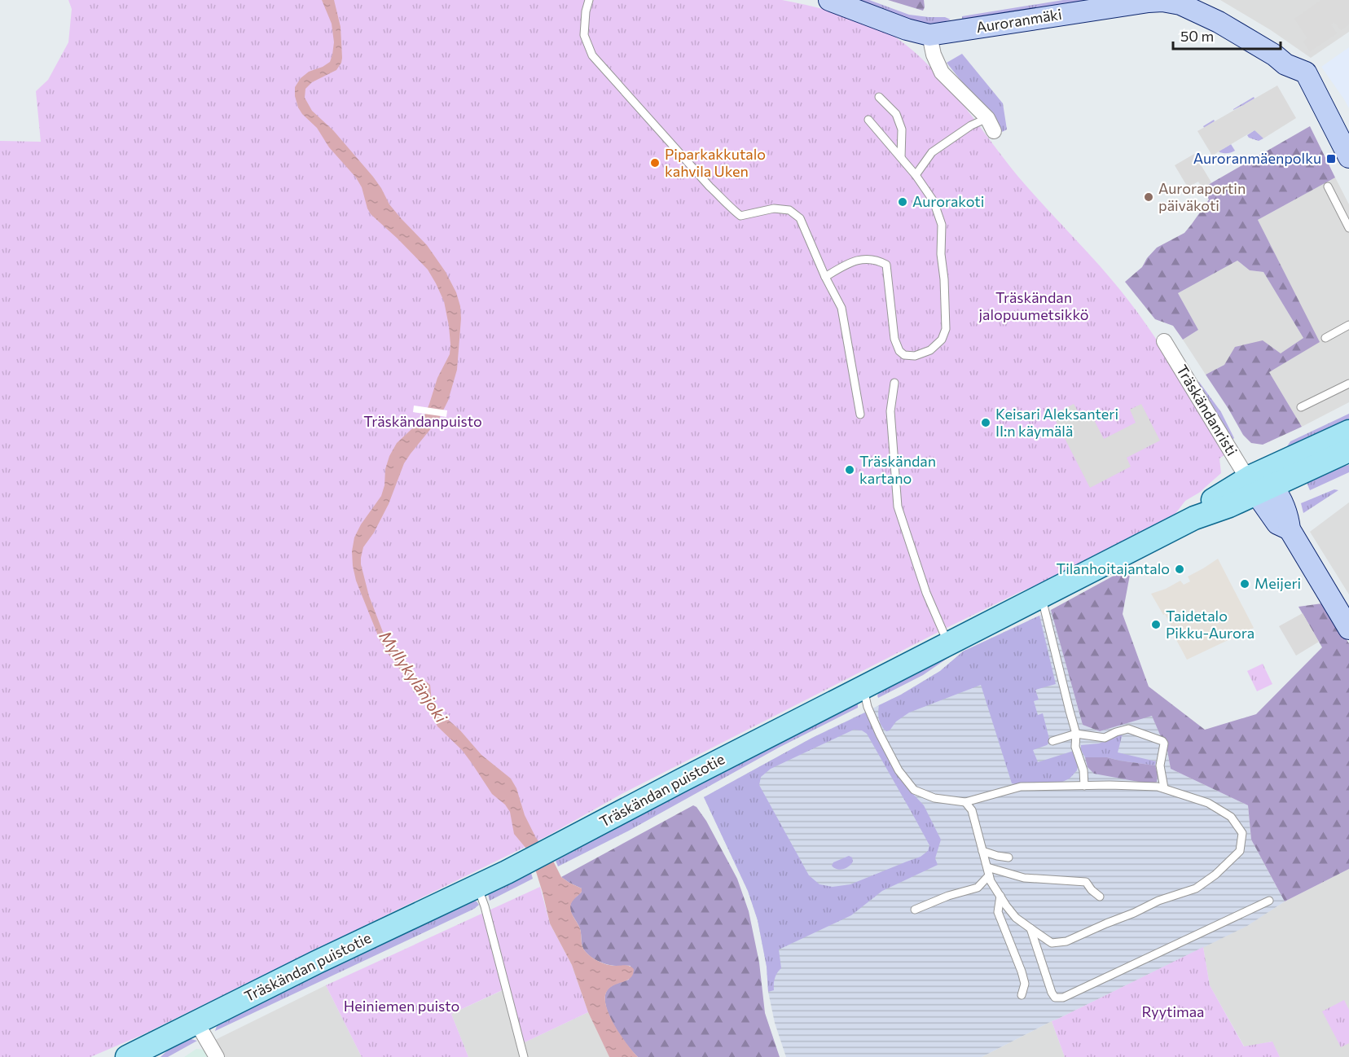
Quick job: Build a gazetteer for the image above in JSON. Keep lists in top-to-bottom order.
{
  "streets": {
    "main road": ["Auroranmäki", "Träskändan puistotie"],
    "street": ["Träskändanristi"]
  },
  "crossings": [
    ["Träskändanristi", "Träskändan puistotie"]
  ],
  "water": ["Myllykylänjoki"],
  "parks": [
    "Träskändan jalopuumetsikkö",
    "Träskändanpuisto",
    "Heiniemen puisto",
    "Ryytimaa"
  ],
  "places": {
    "transit": ["Auroranmäenpolku"],
    "other": [
      "Piparkakkutalo kahvila Uken",
      "Auroraportin päiväkoti",
      "Aurorakoti",
      "Keisari Aleksanteri II:n käymälä",
      "Träskändan kartano",
      "Tilanhoitajantalo",
      "Meijeri",
      "Taidetalo Pikku-Aurora"
    ]
  },
  "scale_bar": "50 m"
}
